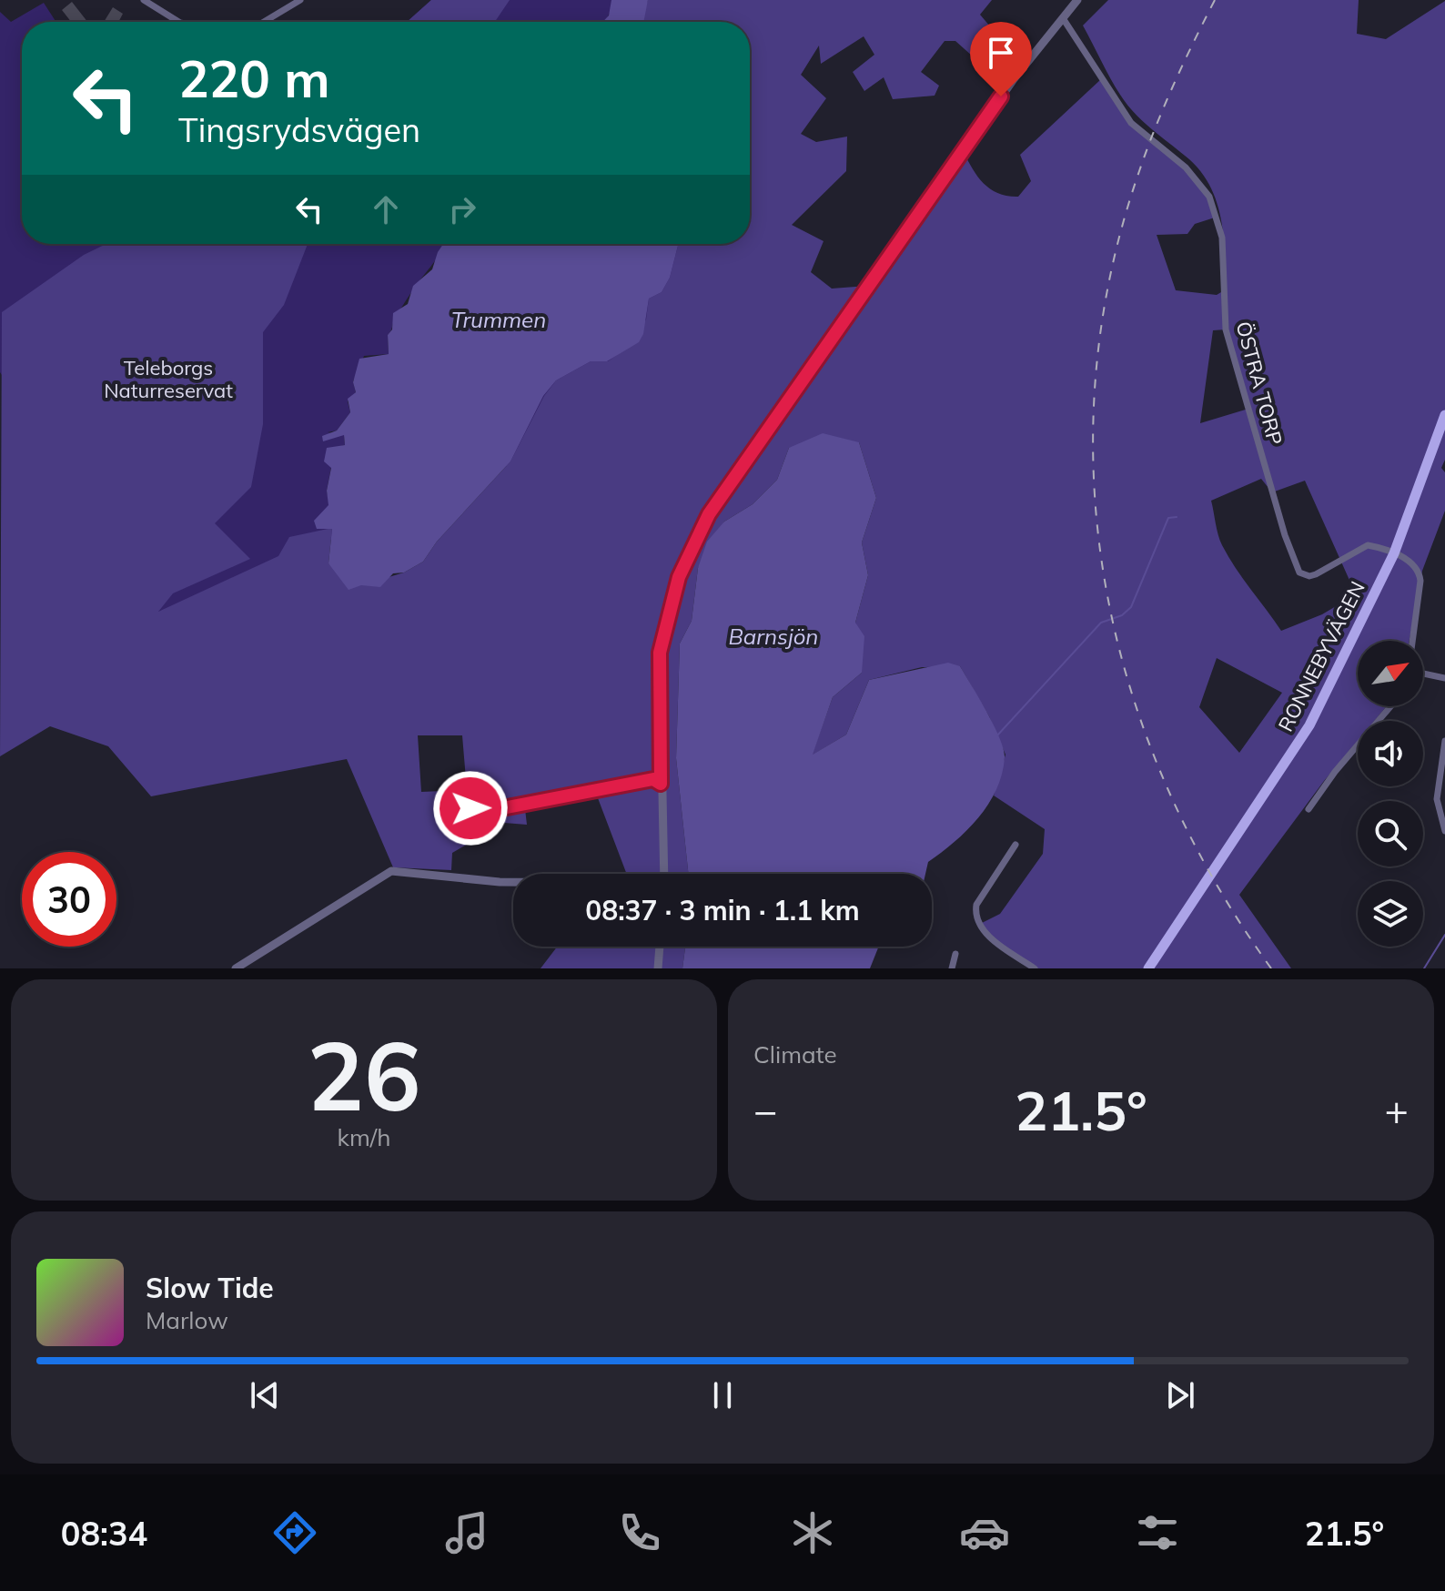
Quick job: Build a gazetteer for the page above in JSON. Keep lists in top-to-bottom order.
{
  "streets": {
    "main road": ["RONNEBYVÄGEN"],
    "street": ["ÖSTRA TORP"]
  },
  "crossings": [
    ["ÖSTRA TORP", "RONNEBYVÄGEN"]
  ],
  "water": ["Trummen", "Barnsjön"],
  "parks": ["Teleborgs Naturreservat"],
  "north": "top right",
  "page": {
    "turn": ["220 m", "Tingsrydsvägen"],
    "limit": "30",
    "trip": "08:37 · 3 min · 1.1 km",
    "tile": [
      ["26", "km/h"],
      "Climate"
    ],
    "heat": ["−", "21.5°", "+"],
    "song": ["Slow Tide", "Marlow"],
    "tabs": ["08:34", "21.5°"]
  }
}
